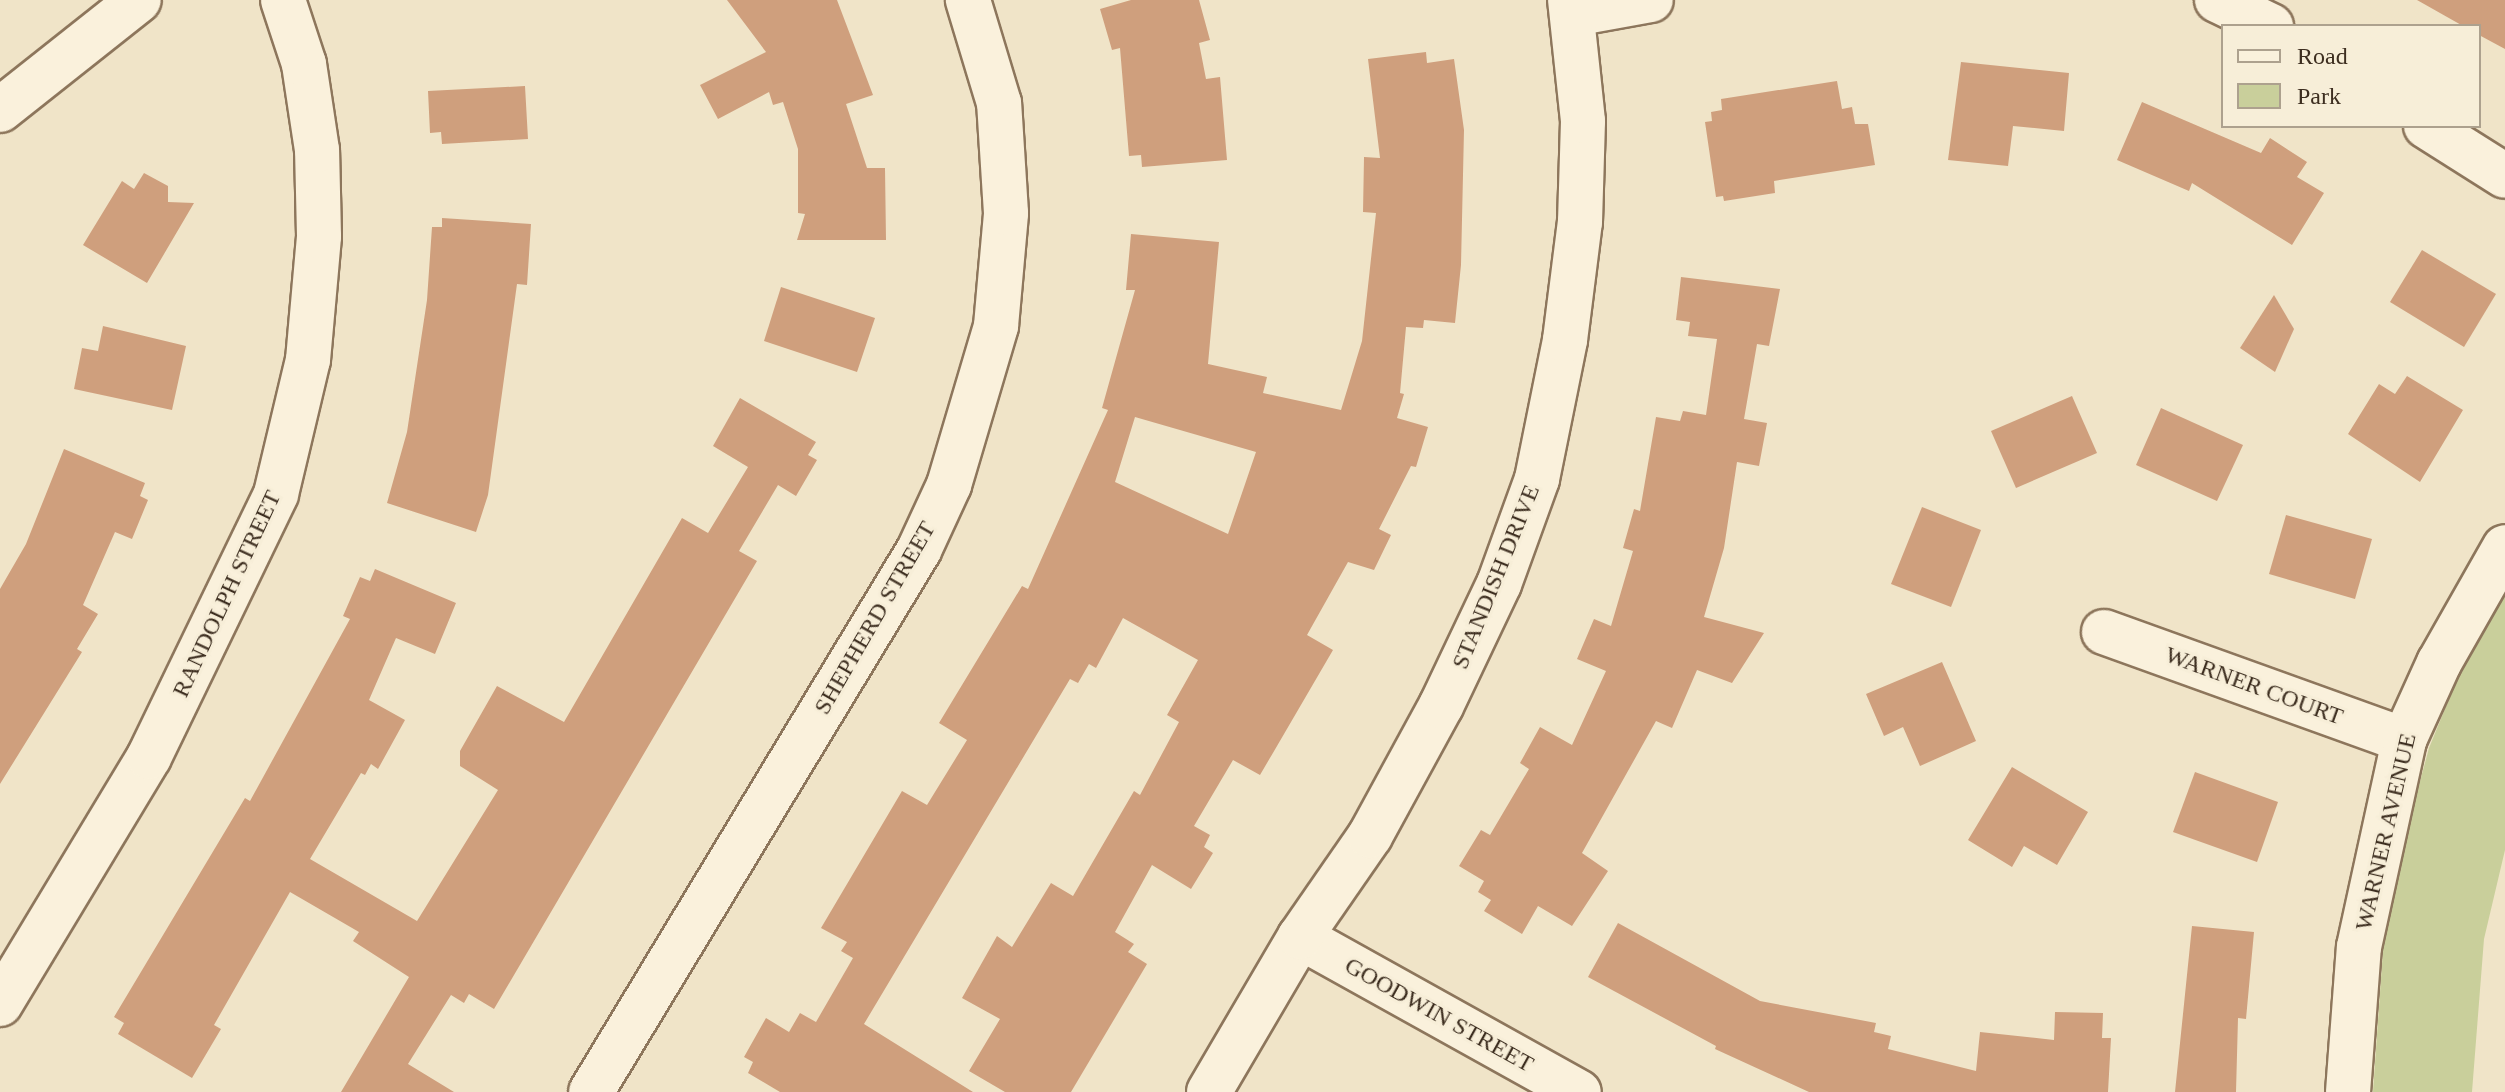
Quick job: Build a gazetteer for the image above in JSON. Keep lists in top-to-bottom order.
{
  "streets": {
    "street": [
      "STANDISH DRIVE",
      "RANDOLPH STREET",
      "SHEPHERD STREET",
      "WARNER COURT",
      "WARNER AVENUE",
      "GOODWIN STREET"
    ]
  },
  "crossings": [
    ["STANDISH DRIVE", "GOODWIN STREET"],
    ["WARNER COURT", "WARNER AVENUE"]
  ],
  "legend": ["Road", "Park"]
}
